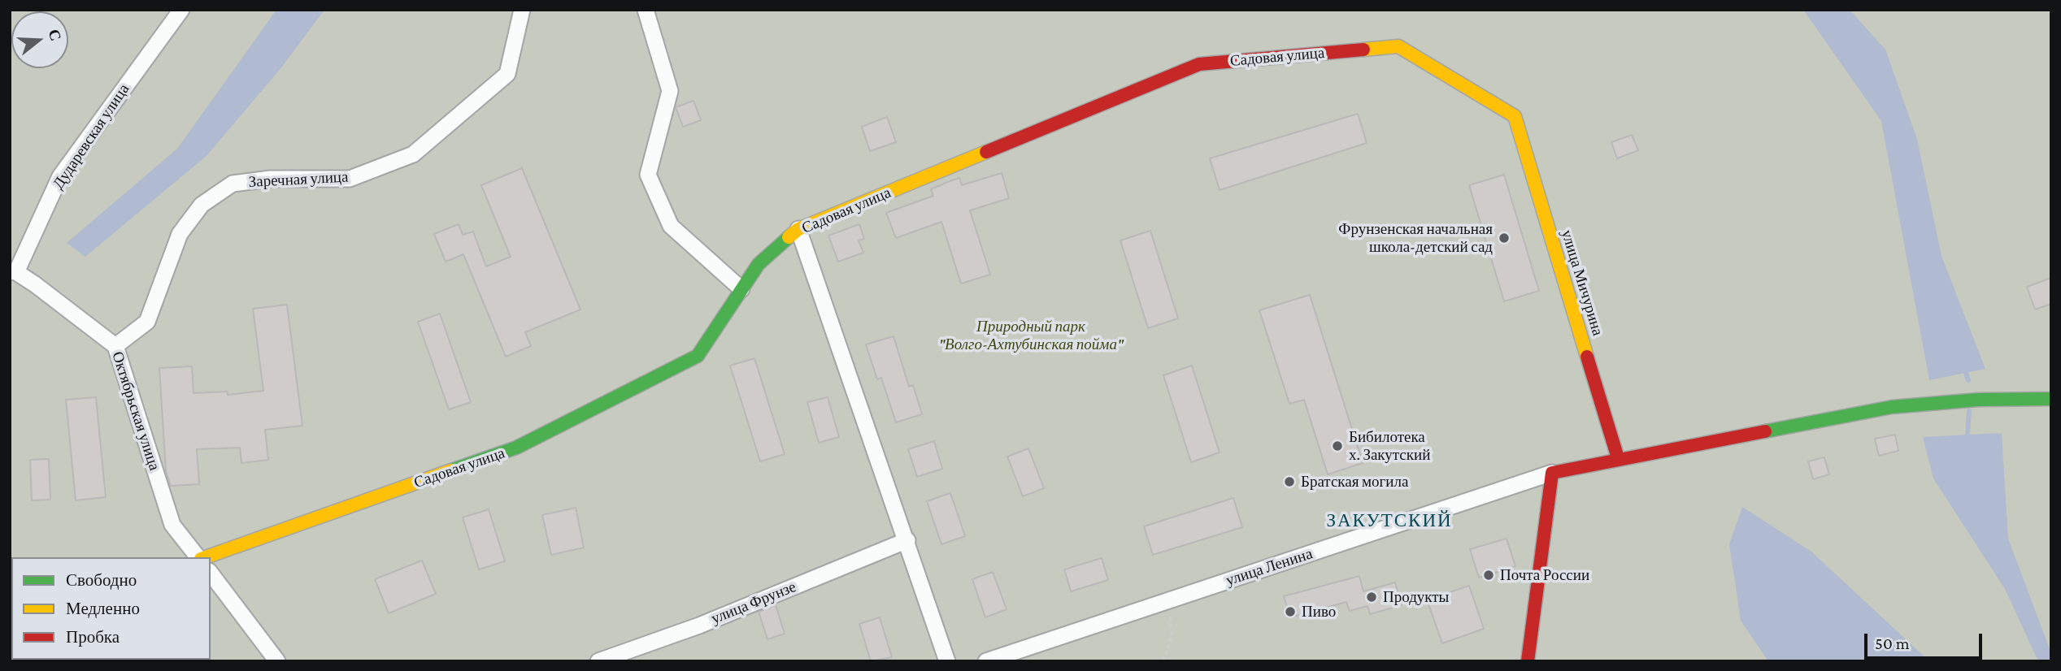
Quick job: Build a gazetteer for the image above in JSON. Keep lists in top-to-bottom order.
{
  "streets": {
    "street": [
      "Садовая улица",
      "Дударевская улица",
      "Заречная улица",
      "улица Мичурина",
      "Октябрьская улица",
      "улица Ленина",
      "улица Фрунзе"
    ]
  },
  "crossings": [
    ["Садовая улица", "улица Мичурина"],
    ["Дударевская улица", "Октябрьская улица"],
    ["Заречная улица", "Октябрьская улица"]
  ],
  "districts": ["ЗАКУТСКИЙ"],
  "parks": ["Природный парк \"Волго-Ахтубинская пойма\""],
  "places": [
    "Фрунзенская начальная школа-детский сад",
    "Бибилотека х. Закутский",
    "Братская могила",
    "Почта России",
    "Продукты",
    "Пиво"
  ],
  "legend": ["Свободно", "Медленно", "Пробка"],
  "scale_bar": "50 m",
  "north": "right"
}
